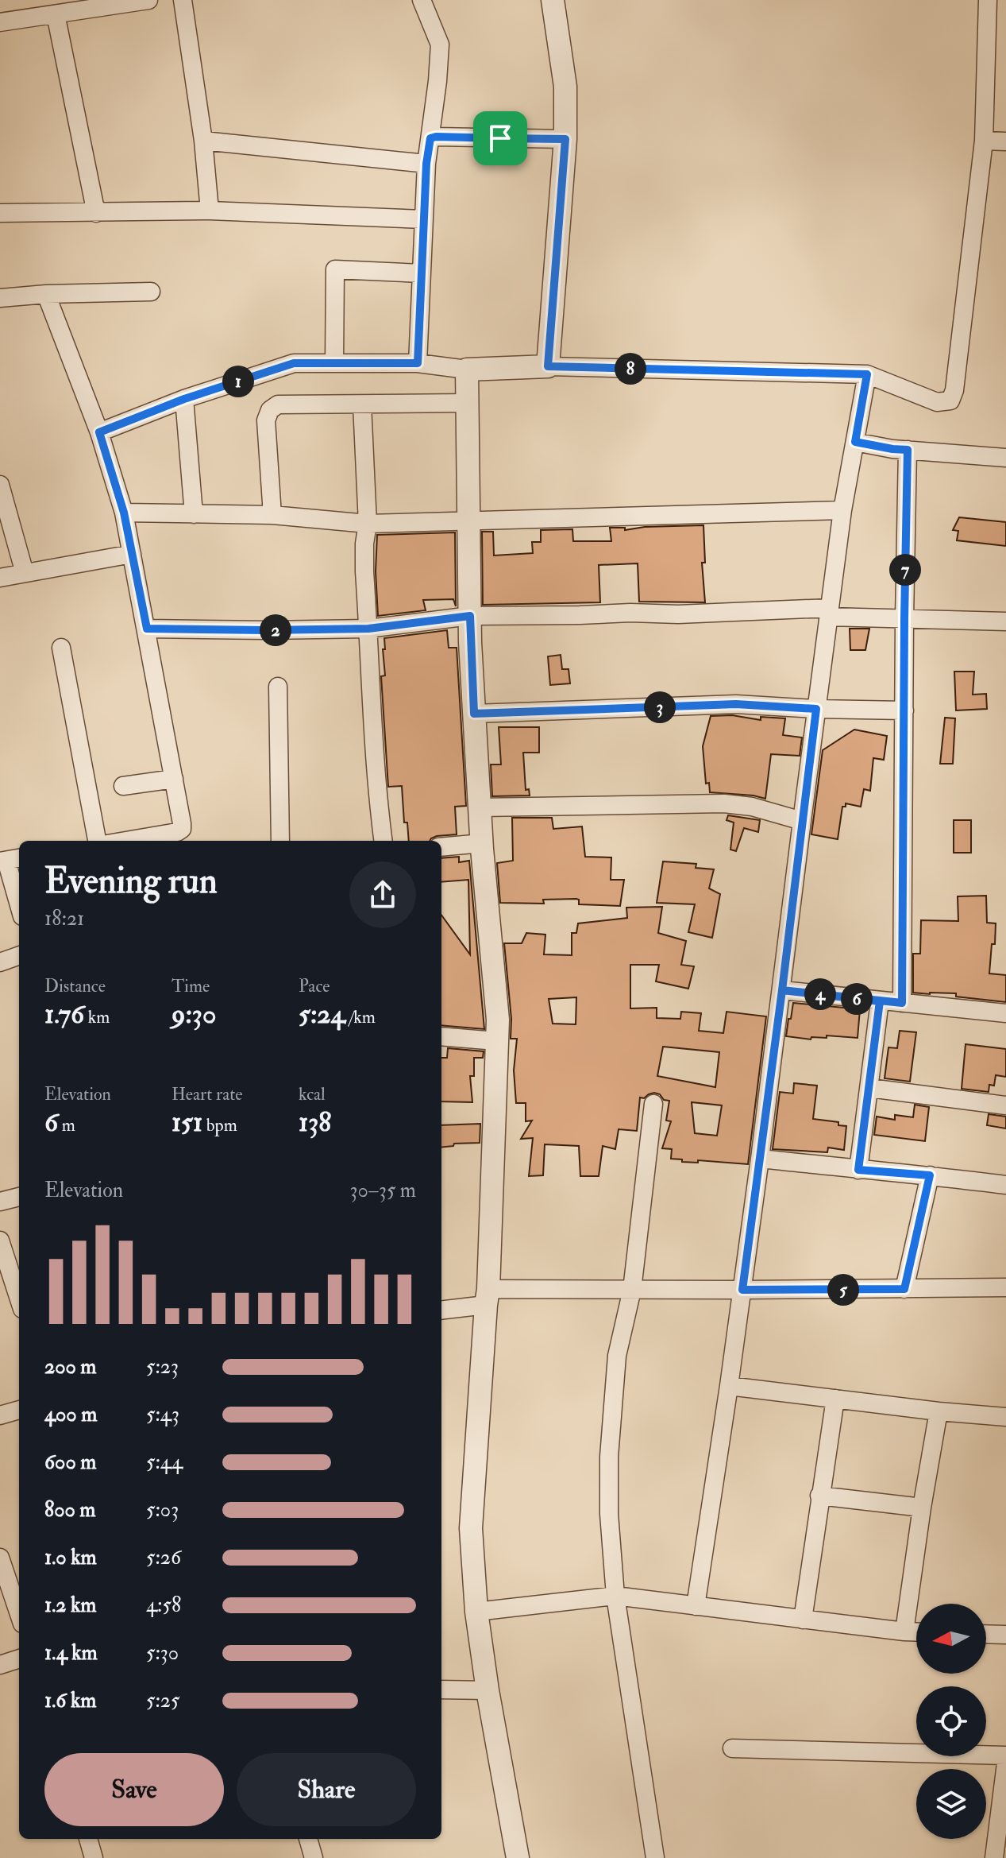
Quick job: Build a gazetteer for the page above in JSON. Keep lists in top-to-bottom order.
{
  "north": "left",
  "page": {
    "pins": [
      "8",
      "1",
      "7",
      "2",
      "3",
      "4",
      "6",
      "5"
    ],
    "heading": ["Evening run", "18:21"],
    "stats": [
      ["Distance", "1.76 km"],
      ["Time", "9:30"],
      ["Pace", "5:24 /km"],
      ["Elevation", "6 m"],
      ["Heart rate", "151 bpm"],
      ["kcal", "138"]
    ],
    "chart": ["Elevation", "30–35 m"],
    "list": [
      {
        "name": "200 m",
        "note": "5:23"
      },
      {
        "name": "400 m",
        "note": "5:43"
      },
      {
        "name": "600 m",
        "note": "5:44"
      },
      {
        "name": "800 m",
        "note": "5:03"
      },
      {
        "name": "1.0 km",
        "note": "5:26"
      },
      {
        "name": "1.2 km",
        "note": "4:58"
      },
      {
        "name": "1.4 km",
        "note": "5:30"
      },
      {
        "name": "1.6 km",
        "note": "5:25"
      }
    ],
    "buttons": ["Save", "Share"]
  }
}
